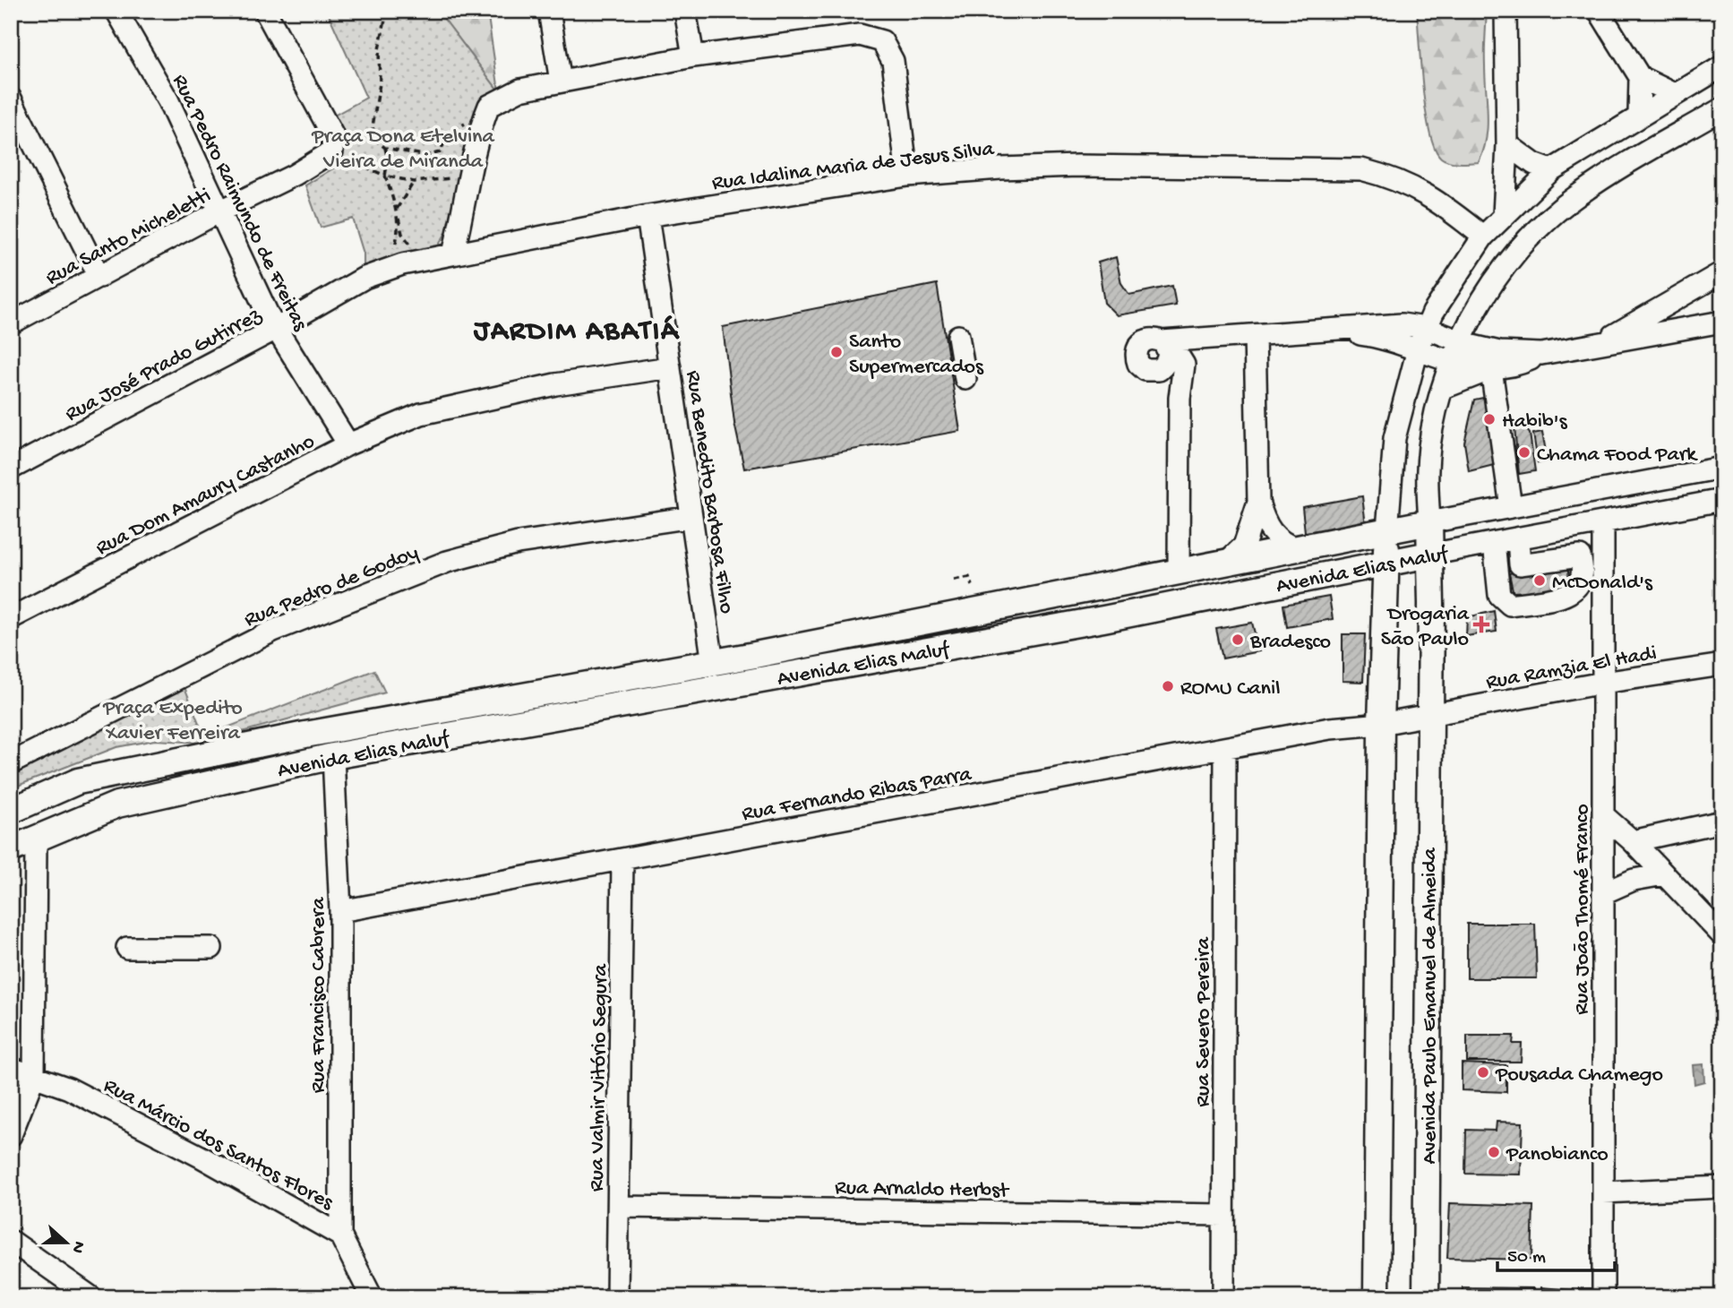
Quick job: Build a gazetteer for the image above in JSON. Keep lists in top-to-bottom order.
{
  "streets": {
    "main road": ["Avenida Elias Maluf", "Avenida Paulo Emanuel de Almeida"],
    "street": [
      "Rua Idalina Maria de Jesus Silva",
      "Rua Pedro Raimundo de Freitas",
      "Rua Santo Micheletti",
      "Rua José Prado Gutirrez",
      "Rua Benedito Barbosa Filho",
      "Rua Dom Amaury Castanho",
      "Rua Pedro de Godoy",
      "Rua Ramzia El Hadi",
      "Rua Fernando Ribas Parra",
      "Rua João Thomé Franco",
      "Rua Francisco Cabrera",
      "Rua Severo Pereira",
      "Rua Valmir Vitório Segura",
      "Rua Márcio dos Santos Flores",
      "Rua Arnaldo Herbst"
    ]
  },
  "crossings": [
    ["Rua Idalina Maria de Jesus Silva", "Rua José Prado Gutirrez"],
    ["Rua Idalina Maria de Jesus Silva", "Rua Benedito Barbosa Filho"],
    ["Rua Pedro Raimundo de Freitas", "Rua Santo Micheletti"],
    ["Rua Pedro Raimundo de Freitas", "Rua José Prado Gutirrez"],
    ["Rua Pedro Raimundo de Freitas", "Rua Dom Amaury Castanho"],
    ["Rua Benedito Barbosa Filho", "Rua Dom Amaury Castanho"],
    ["Rua Benedito Barbosa Filho", "Avenida Elias Maluf"],
    ["Rua Benedito Barbosa Filho", "Rua Pedro de Godoy"],
    ["Avenida Elias Maluf", "Rua João Thomé Franco"],
    ["Avenida Elias Maluf", "Rua Francisco Cabrera"],
    ["Avenida Elias Maluf", "Avenida Paulo Emanuel de Almeida"],
    ["Rua Ramzia El Hadi", "Rua João Thomé Franco"],
    ["Rua Ramzia El Hadi", "Avenida Paulo Emanuel de Almeida"],
    ["Rua Fernando Ribas Parra", "Rua Francisco Cabrera"],
    ["Rua Fernando Ribas Parra", "Rua Severo Pereira"],
    ["Rua Fernando Ribas Parra", "Rua Valmir Vitório Segura"],
    ["Rua Francisco Cabrera", "Rua Márcio dos Santos Flores"],
    ["Rua Severo Pereira", "Rua Arnaldo Herbst"],
    ["Rua Valmir Vitório Segura", "Rua Arnaldo Herbst"]
  ],
  "districts": ["JARDIM ABATIÁ"],
  "parks": ["Praça Dona Etelvina Vieira de Miranda", "Praça Expedito Xavier Ferreira"],
  "places": {
    "other": [
      "Santo Supermercados",
      "Habib's",
      "Chama Food Park",
      "McDonald's",
      "Bradesco",
      "ROMU Canil",
      "Pousada Chamego",
      "Panobianco"
    ],
    "health": ["Drogaria São Paulo"]
  },
  "scale_bar": "50 m",
  "north": "right"
}
